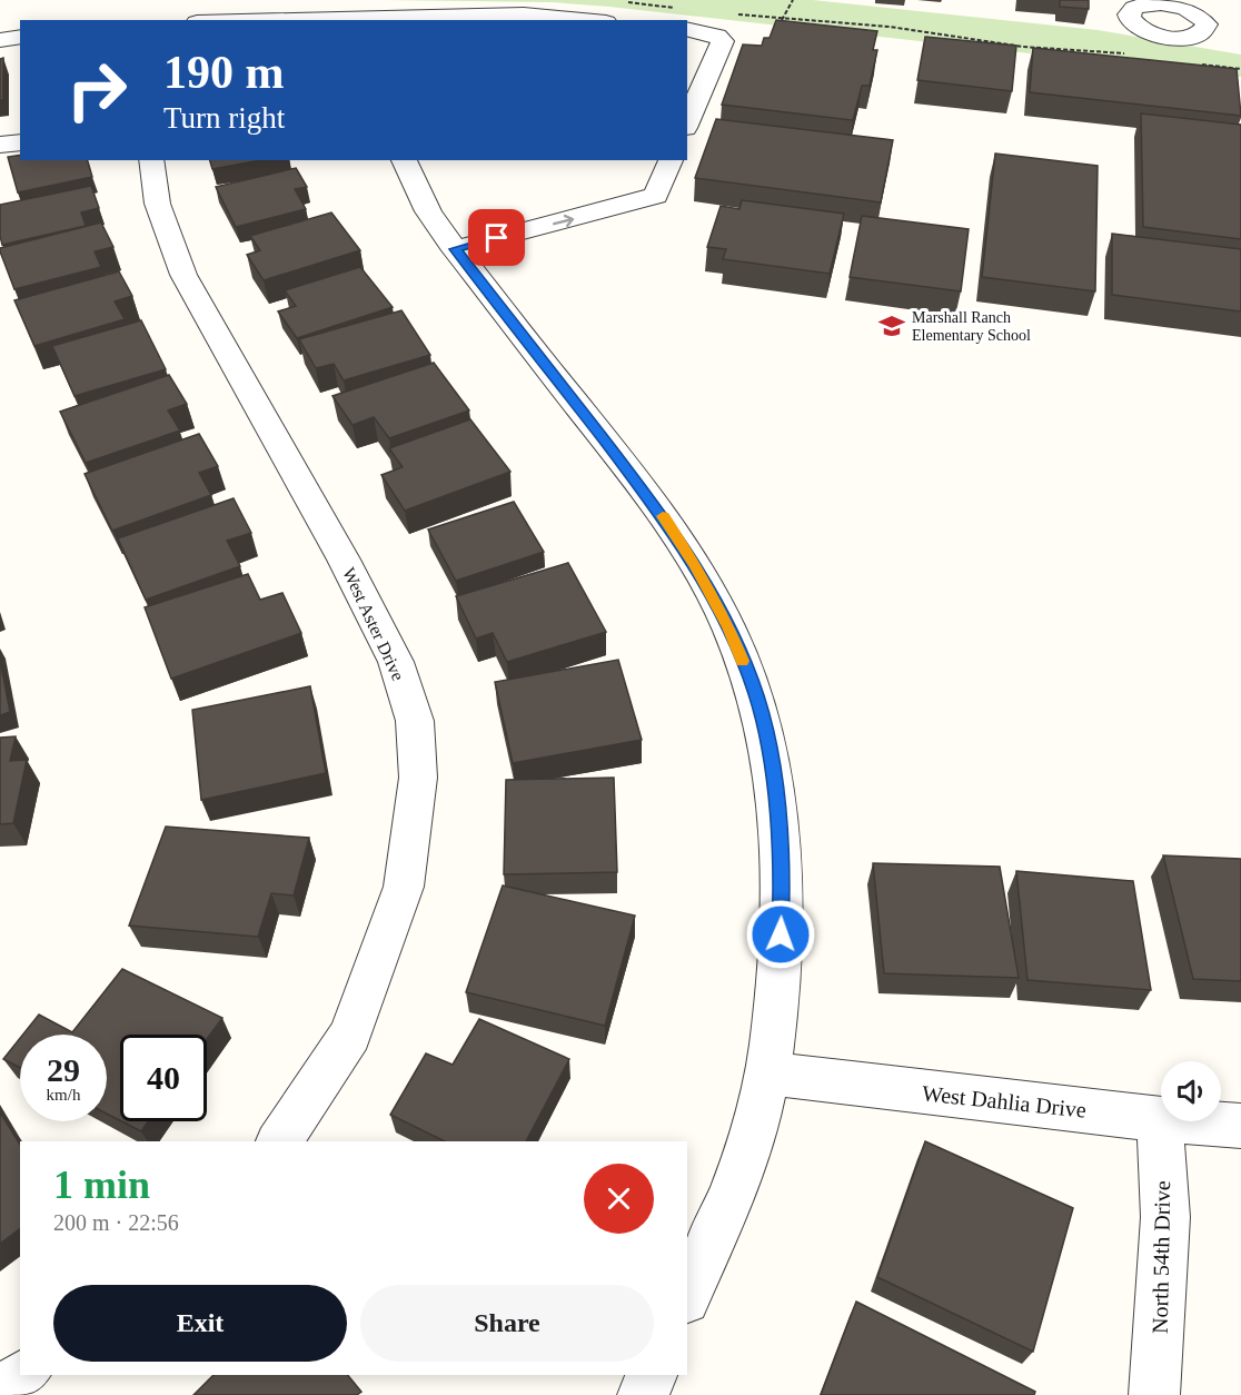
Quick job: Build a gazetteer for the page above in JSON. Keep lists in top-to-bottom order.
{
  "streets": {
    "street": ["West Aster Drive", "West Dahlia Drive", "North 54th Drive"]
  },
  "crossings": [
    ["West Dahlia Drive", "North 54th Drive"]
  ],
  "places": {
    "school or university": ["Marshall Ranch Elementary School"]
  },
  "page": {
    "turn": ["190 m", "Turn right"],
    "speed": "29 km/h",
    "limit": "40",
    "heading": ["1 min", "200 m · 22:56"],
    "buttons": ["Exit", "Share"]
  }
}
